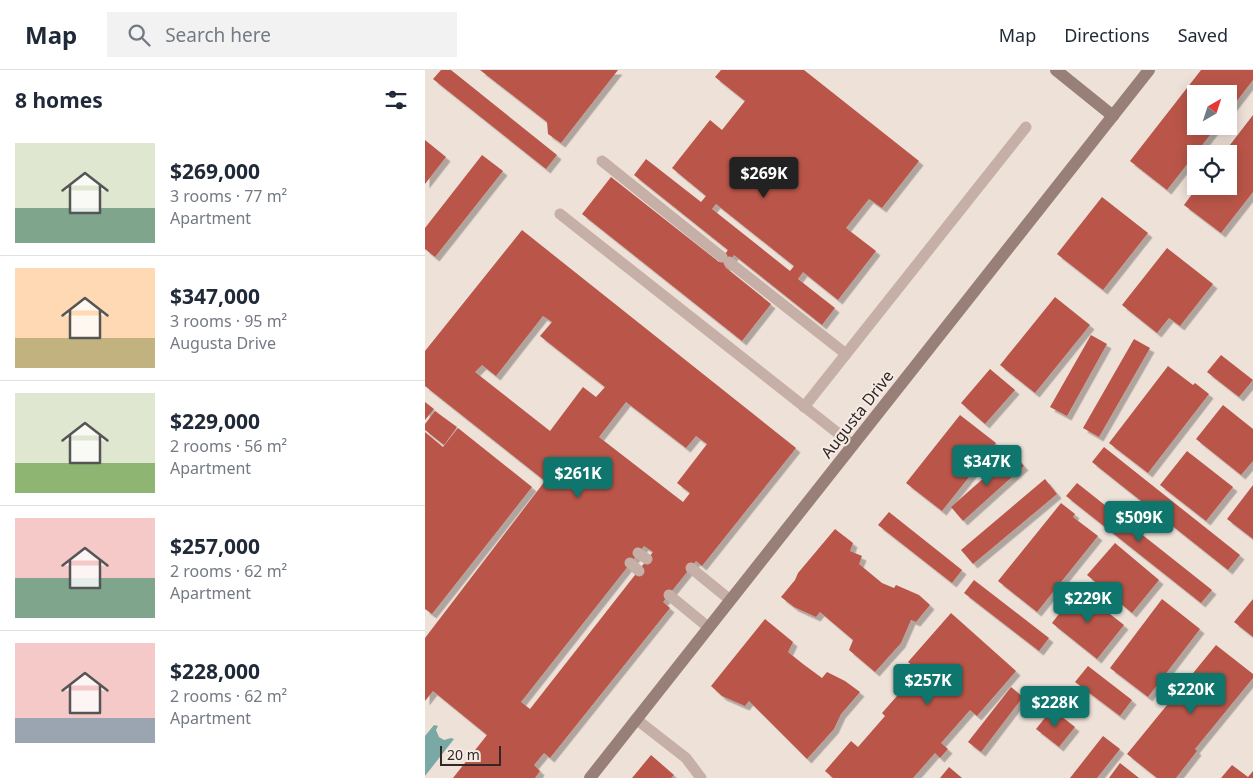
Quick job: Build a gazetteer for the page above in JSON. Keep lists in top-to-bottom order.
{
  "streets": {
    "street": ["Augusta Drive"]
  },
  "scale_bar": "20 m",
  "north": "top right",
  "page": {
    "header": "Map",
    "search": "Search here",
    "nav": ["Map", "Directions", "Saved"],
    "heading": "8 homes",
    "list": [
      {
        "name": "$269,000",
        "note": "3 rooms · 77 m² · Apartment"
      },
      {
        "name": "$347,000",
        "note": "3 rooms · 95 m² · Augusta Drive"
      },
      {
        "name": "$229,000",
        "note": "2 rooms · 56 m² · Apartment"
      },
      {
        "name": "$257,000",
        "note": "2 rooms · 62 m² · Apartment"
      },
      {
        "name": "$228,000",
        "note": "2 rooms · 62 m² · Apartment"
      }
    ],
    "price": [
      "$269K",
      "$347K",
      "$261K",
      "$509K",
      "$229K",
      "$257K",
      "$220K",
      "$228K"
    ],
    "scale": "20 m"
  }
}
